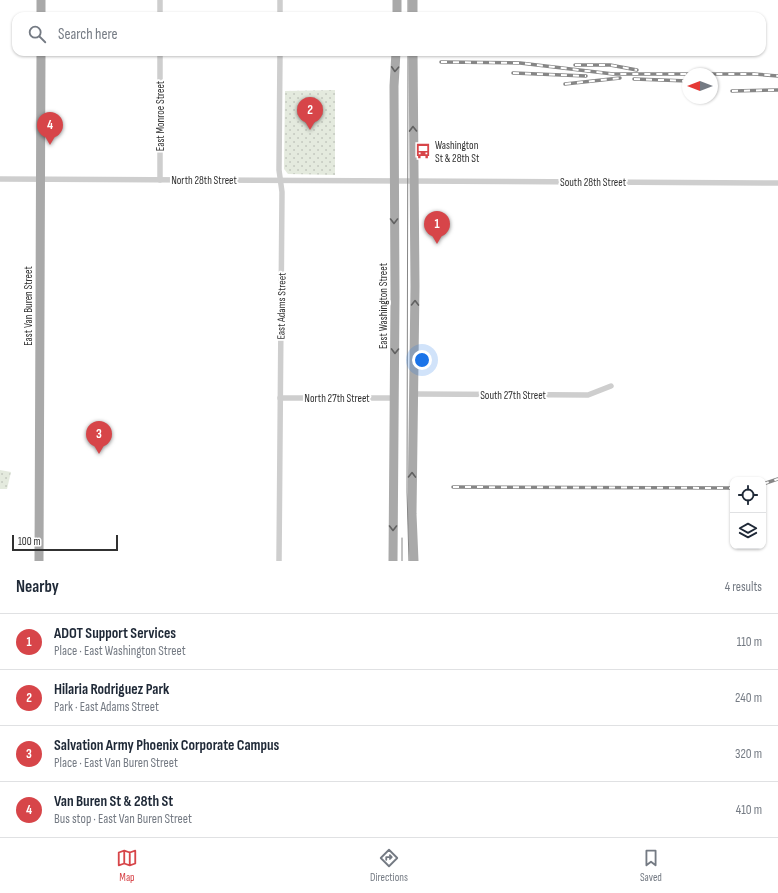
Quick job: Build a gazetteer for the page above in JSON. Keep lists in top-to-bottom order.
{
  "streets": {
    "main road": ["East Van Buren Street", "East Washington Street"],
    "street": [
      "East Monroe Street",
      "North 28th Street",
      "South 28th Street",
      "East Adams Street",
      "South 27th Street",
      "North 27th Street"
    ]
  },
  "crossings": [
    ["East Monroe Street", "North 28th Street"],
    ["North 28th Street", "South 28th Street"],
    ["North 28th Street", "East Van Buren Street"],
    ["North 28th Street", "East Adams Street"],
    ["North 28th Street", "East Washington Street"],
    ["East Adams Street", "North 27th Street"],
    ["East Washington Street", "North 27th Street"]
  ],
  "places": {
    "bus stop": ["Washington St & 28th St"]
  },
  "scale_bar": "100 m",
  "north": "left",
  "page": {
    "search": "Search here",
    "pins": [
      "2",
      "4",
      "1",
      "3"
    ],
    "scale": "100 m",
    "heading": ["Nearby", "4 results"],
    "list": [
      {
        "mark": "1",
        "name": "ADOT Support Services",
        "note": "Place · East Washington Street",
        "value": "110 m"
      },
      {
        "mark": "2",
        "name": "Hilaria Rodriguez Park",
        "note": "Park · East Adams Street",
        "value": "240 m"
      },
      {
        "mark": "3",
        "name": "Salvation Army Phoenix Corporate Campus",
        "note": "Place · East Van Buren Street",
        "value": "320 m"
      },
      {
        "mark": "4",
        "name": "Van Buren St & 28th St",
        "note": "Bus stop · East Van Buren Street",
        "value": "410 m"
      }
    ],
    "nav": ["Map", "Directions", "Saved"]
  }
}
